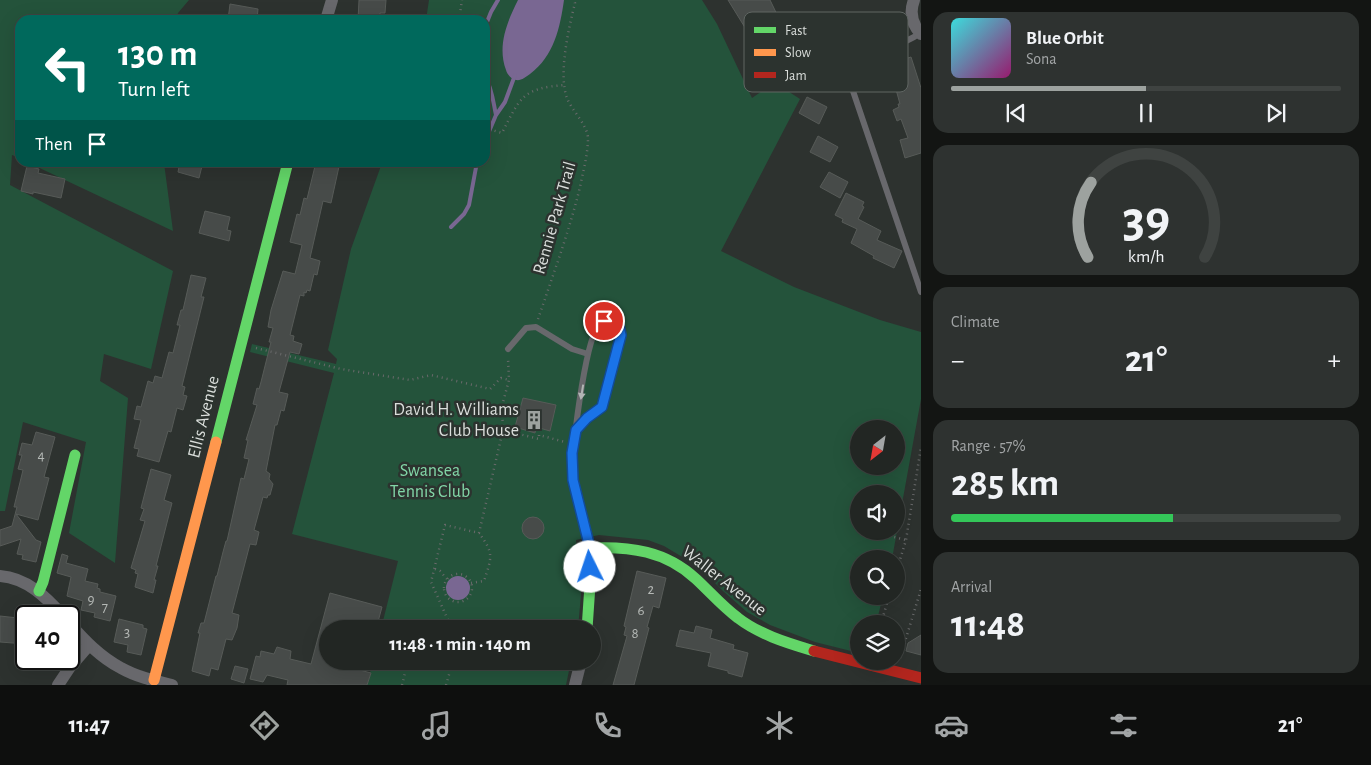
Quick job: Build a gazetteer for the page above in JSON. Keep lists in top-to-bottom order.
{
  "streets": {
    "street": ["Ellis Avenue", "Waller Avenue"],
    "path": ["Rennie Park Trail"]
  },
  "parks": ["Swansea Tennis Club"],
  "places": {
    "building": ["David H. Williams Club House"]
  },
  "house_numbers": [
    "4",
    "2",
    "9",
    "7",
    "6",
    "3",
    "8"
  ],
  "legend": ["Fast", "Slow", "Jam"],
  "north": "bottom left",
  "page": {
    "turn": ["130 m", "Turn left"],
    "song": ["Blue Orbit", "Sona"],
    "then": "Then",
    "tile": [
      "Climate",
      ["Range · 57%", "285 km"],
      ["Arrival", "11:48"]
    ],
    "heat": ["−", "21°", "+"],
    "limit": "40",
    "trip": "11:48 · 1 min · 140 m",
    "tabs": ["11:47", "21°"],
    "gauge": ["39", "km/h"]
  }
}
